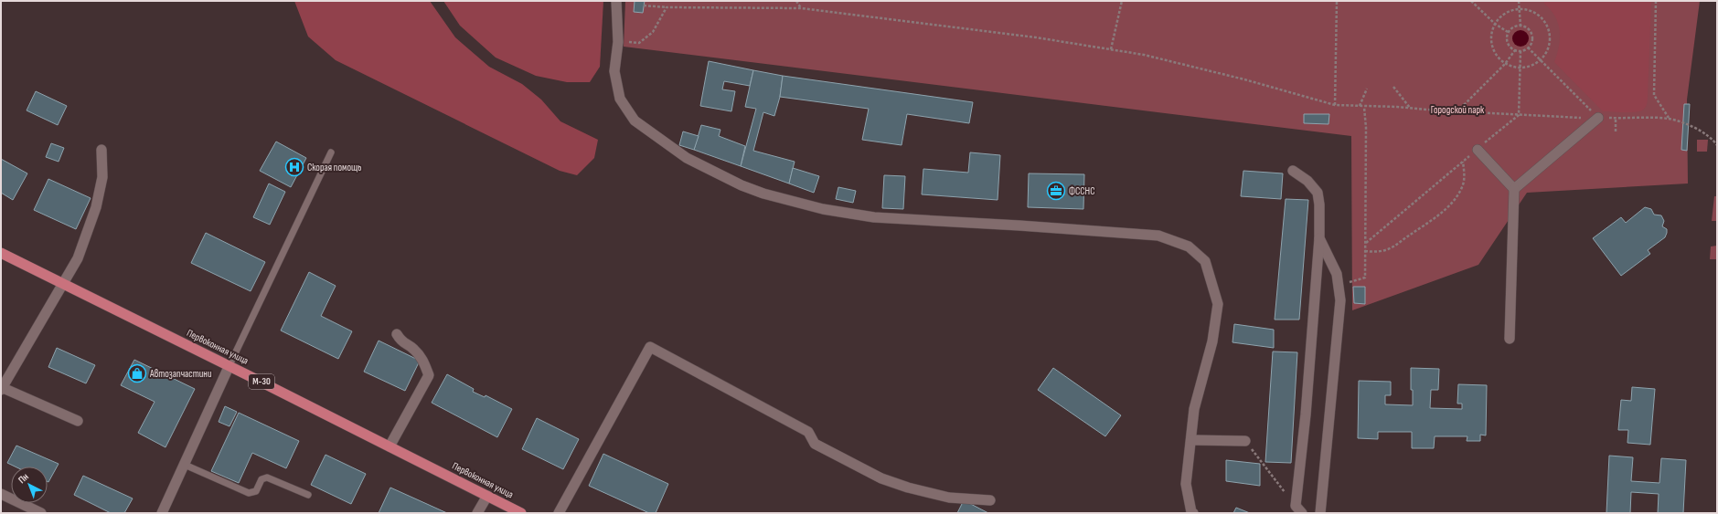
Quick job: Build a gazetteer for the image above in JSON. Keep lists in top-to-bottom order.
{
  "streets": {
    "highway": ["Первоконная улица", "М-30"]
  },
  "parks": ["Городской парк"],
  "places": {
    "hospital": ["Скорая помощь"],
    "office": ["ФССНС"],
    "shop": ["Автозапчастини"]
  },
  "north": "top left"
}
